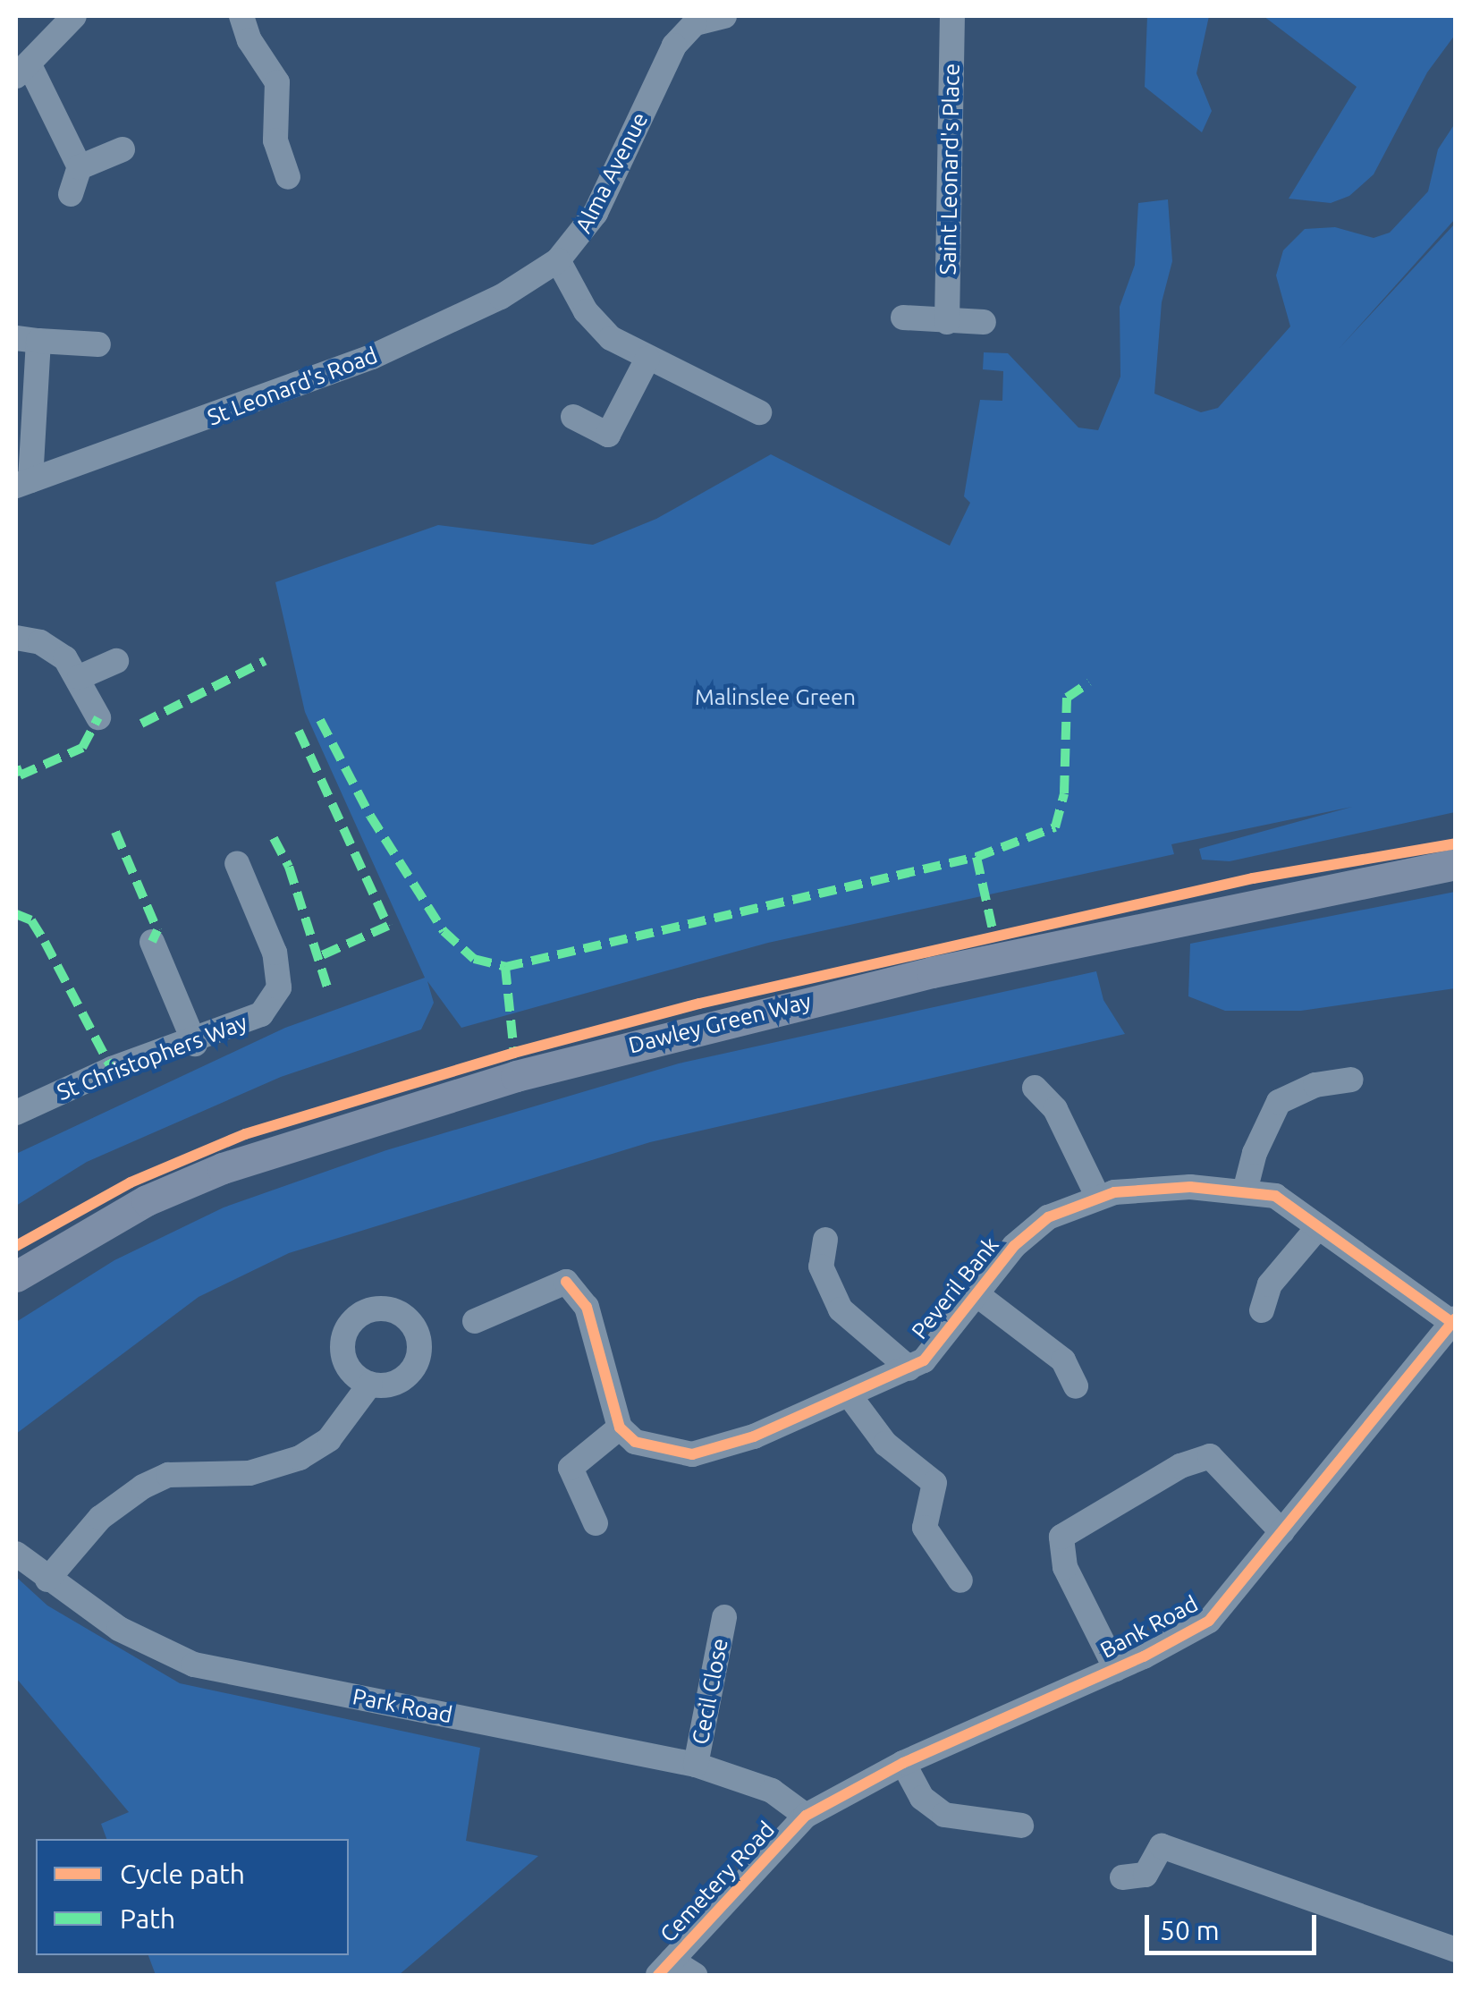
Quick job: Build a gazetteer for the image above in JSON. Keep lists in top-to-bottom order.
{
  "streets": {
    "main road": ["Dawley Green Way"],
    "street": [
      "Saint Leonard's Place",
      "Alma Avenue",
      "St Leonard's Road",
      "St Christophers Way",
      "Peveril Bank",
      "Bank Road",
      "Cecil Close",
      "Park Road",
      "Cemetery Road"
    ]
  },
  "crossings": [
    ["Alma Avenue", "St Leonard's Road"],
    ["Peveril Bank", "Bank Road"],
    ["Bank Road", "Park Road"],
    ["Bank Road", "Cemetery Road"],
    ["Cecil Close", "Park Road"],
    ["Park Road", "Cemetery Road"]
  ],
  "parks": ["Malinslee Green"],
  "legend": ["Cycle path", "Path"],
  "scale_bar": "50 m"
}
